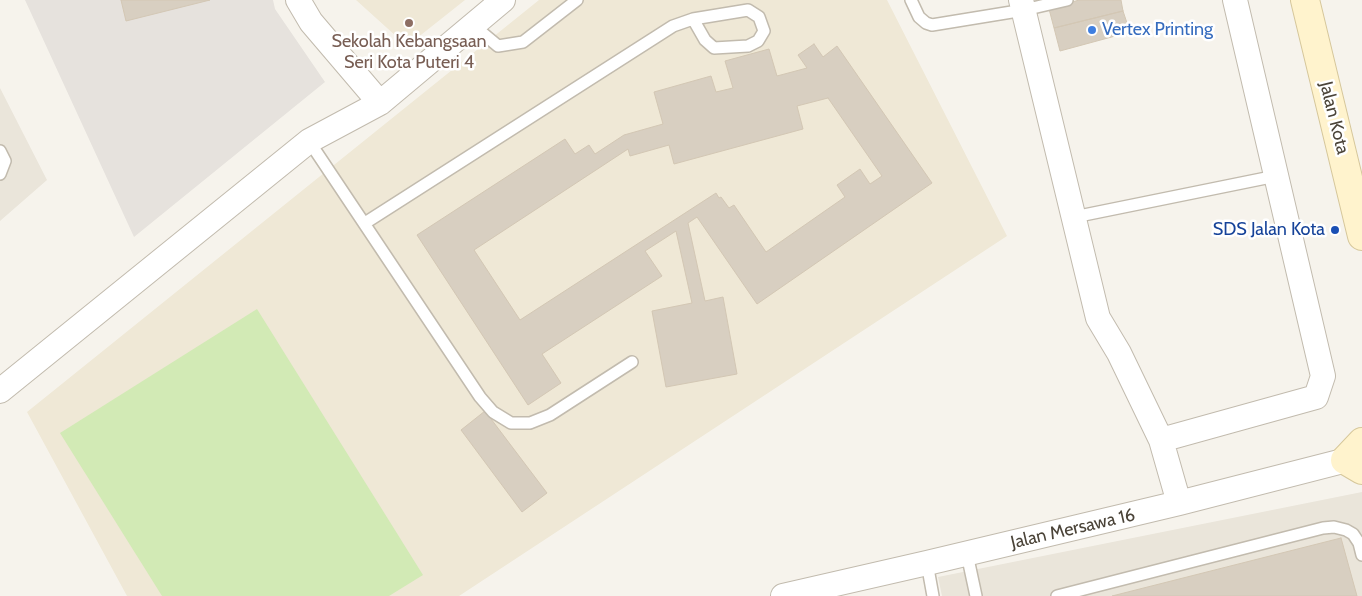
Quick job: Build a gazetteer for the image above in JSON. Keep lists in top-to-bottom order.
{
  "streets": {
    "main road": ["Jalan Kota"],
    "street": ["Jalan Mersawa 16"]
  },
  "places": ["Sekolah Kebangsaan Seri Kota Puteri 4", "Vertex Printing", "SDS Jalan Kota"]
}
